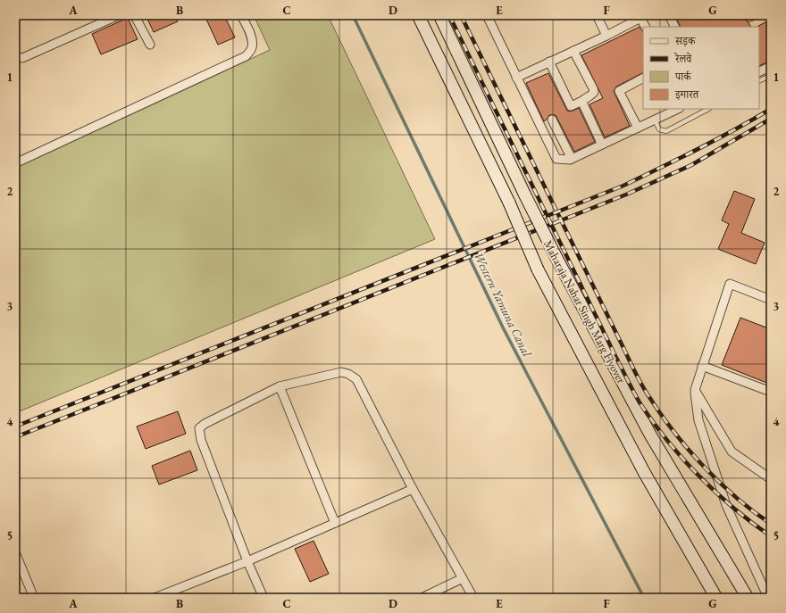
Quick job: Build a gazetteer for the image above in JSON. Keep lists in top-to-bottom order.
{
  "streets": {
    "main road": ["Maharaja Nahar Singh Marg Flyover"]
  },
  "water": ["Western Yamuna Canal"],
  "legend": [
    "सड़क",
    "रेलवे",
    "पार्क",
    "इमारत"
  ],
  "grid": {
    "columns": [
      "A",
      "B",
      "C",
      "D",
      "E",
      "F",
      "G"
    ],
    "rows": [
      "1",
      "2",
      "3",
      "4",
      "5"
    ]
  }
}
